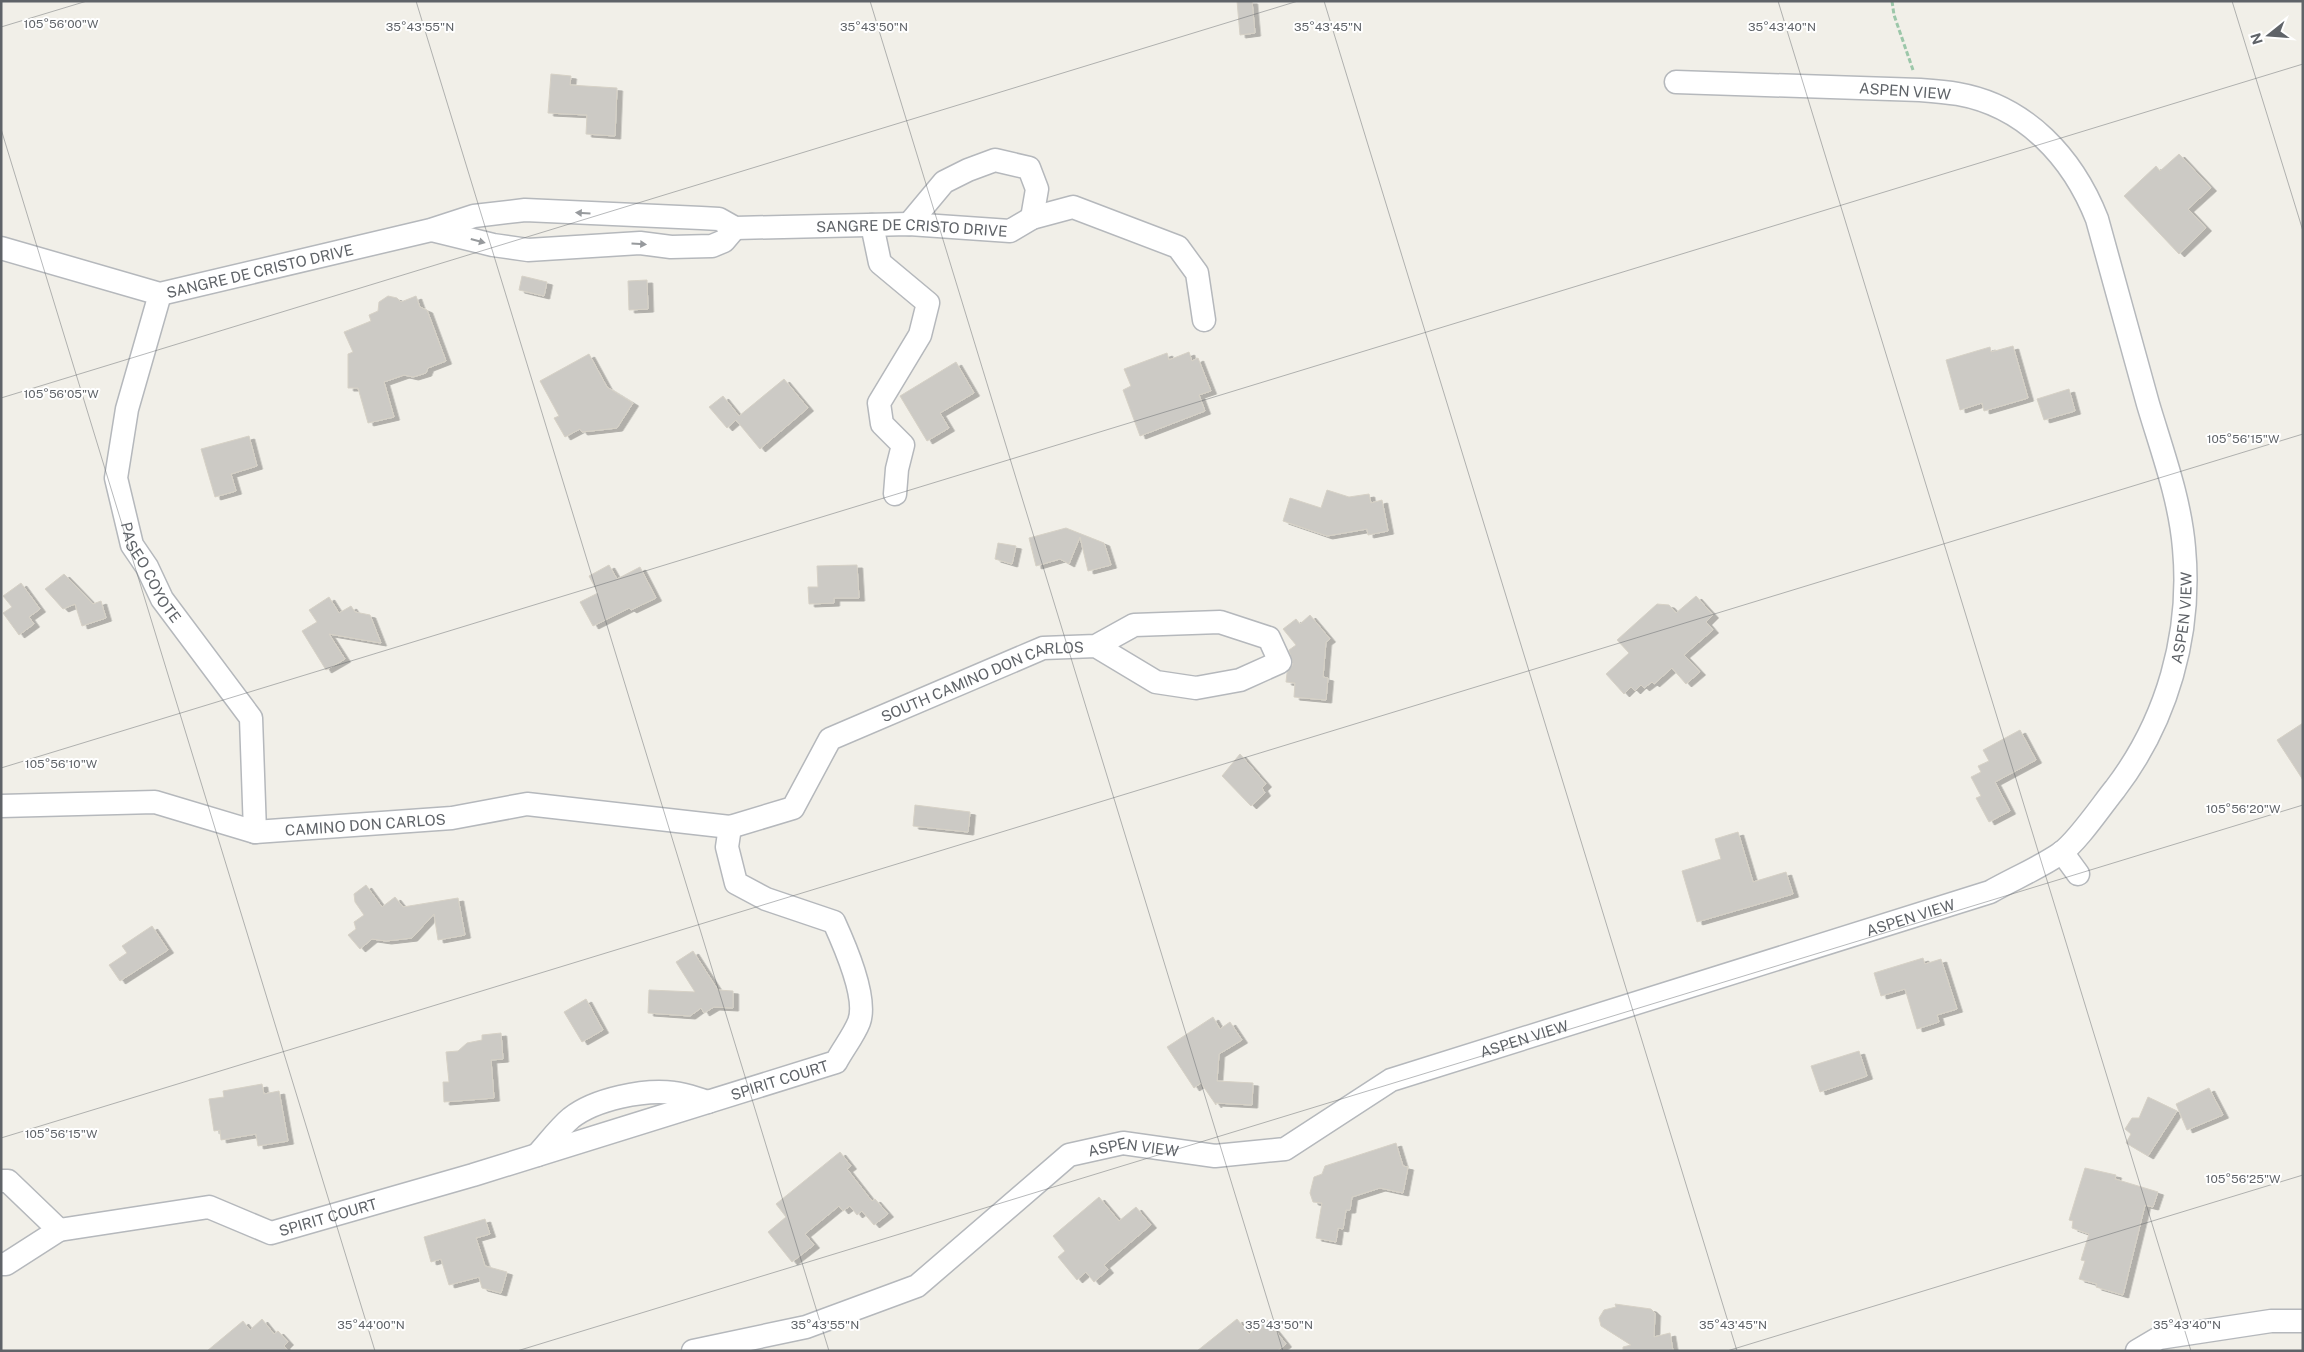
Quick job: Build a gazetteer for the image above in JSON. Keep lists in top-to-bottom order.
{
  "streets": {
    "street": [
      "ASPEN VIEW",
      "SANGRE DE CRISTO DRIVE",
      "PASEO COYOTE",
      "SOUTH CAMINO DON CARLOS",
      "CAMINO DON CARLOS",
      "SPIRIT COURT"
    ]
  },
  "crossings": [
    ["SANGRE DE CRISTO DRIVE", "PASEO COYOTE"],
    ["PASEO COYOTE", "CAMINO DON CARLOS"],
    ["SOUTH CAMINO DON CARLOS", "CAMINO DON CARLOS"],
    ["SOUTH CAMINO DON CARLOS", "SPIRIT COURT"],
    ["CAMINO DON CARLOS", "SPIRIT COURT"]
  ],
  "north": "left",
  "coordinates": [
    "105°56'00\"W",
    "35°43'55\"N",
    "35°43'50\"N",
    "35°43'45\"N",
    "35°43'40\"N",
    "105°56'05\"W",
    "105°56'15\"W",
    "105°56'10\"W",
    "105°56'20\"W",
    "105°56'25\"W",
    "35°44'00\"N"
  ]
}
